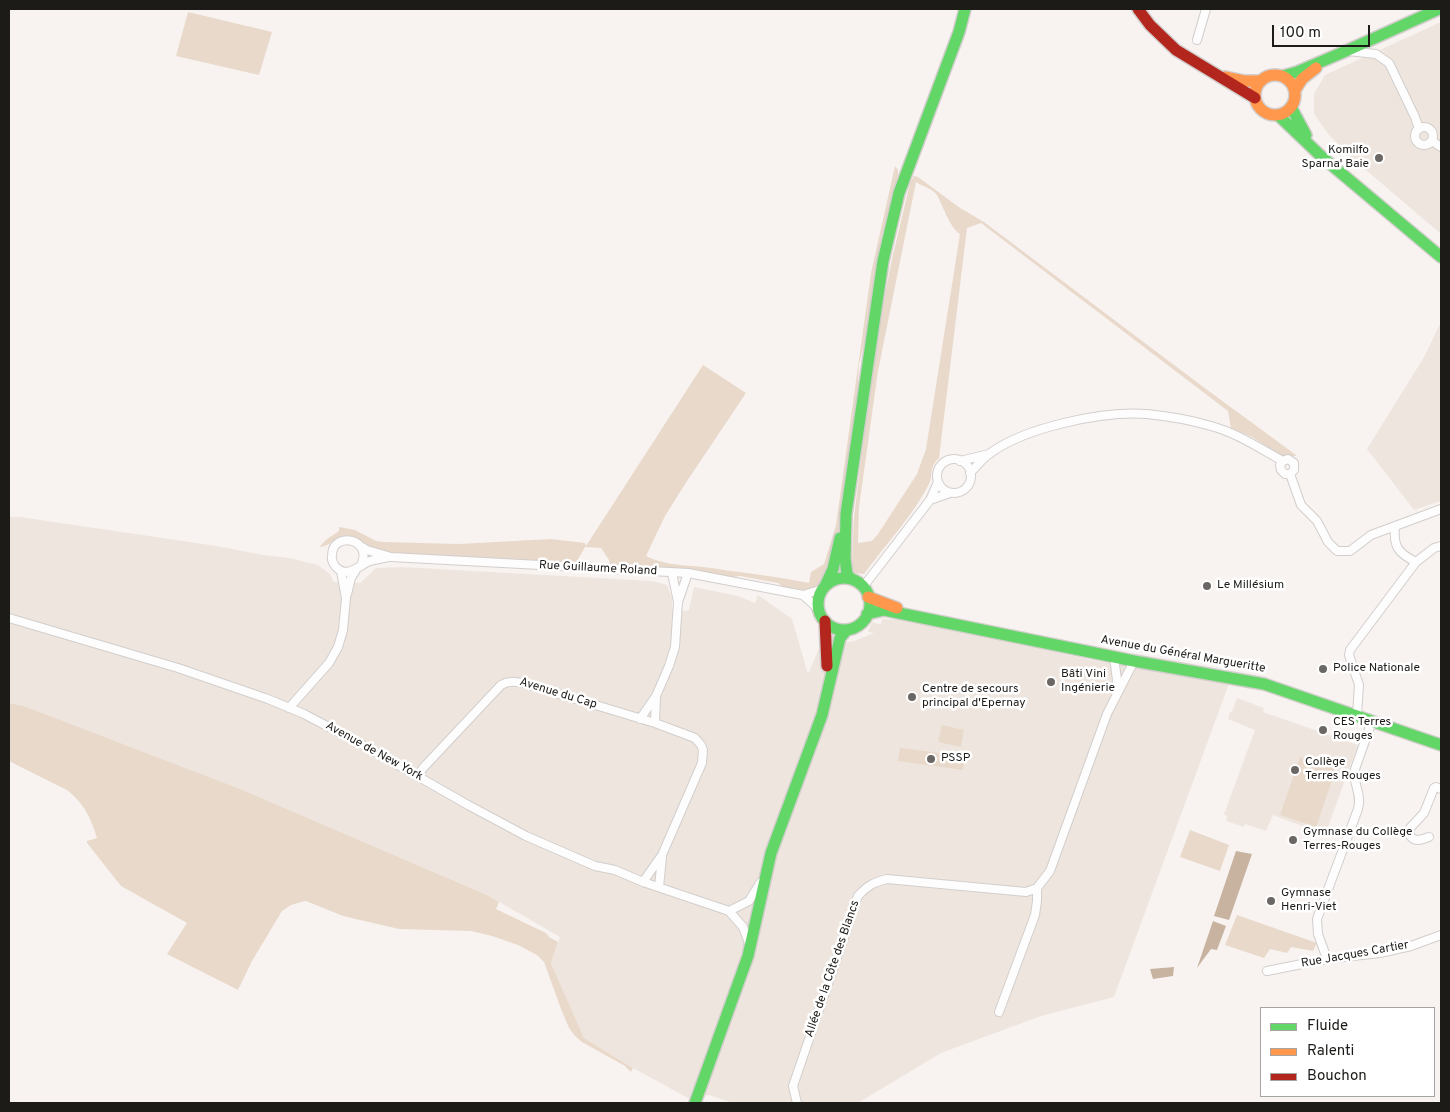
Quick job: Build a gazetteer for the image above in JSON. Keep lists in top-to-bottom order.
{
  "streets": {
    "main road": ["Avenue du Général Margueritte"],
    "street": [
      "Rue Guillaume Roland",
      "Avenue du Cap",
      "Avenue de New York",
      "Rue Jacques Cartier",
      "Allée de la Côte des Blancs"
    ]
  },
  "crossings": [
    ["Avenue du Cap", "Avenue de New York"]
  ],
  "places": [
    "Komilfo Sparna' Baie",
    "Le Millésium",
    "Police Nationale",
    "Bâti Vini Ingénierie",
    "Centre de secours principal d'Epernay",
    "CES Terres Rouges",
    "PSSP",
    "Collège Terres Rouges",
    "Gymnase du Collège Terres-Rouges",
    "Gymnase Henri-Viet"
  ],
  "legend": ["Fluide", "Ralenti", "Bouchon"],
  "scale_bar": "100 m"
}
